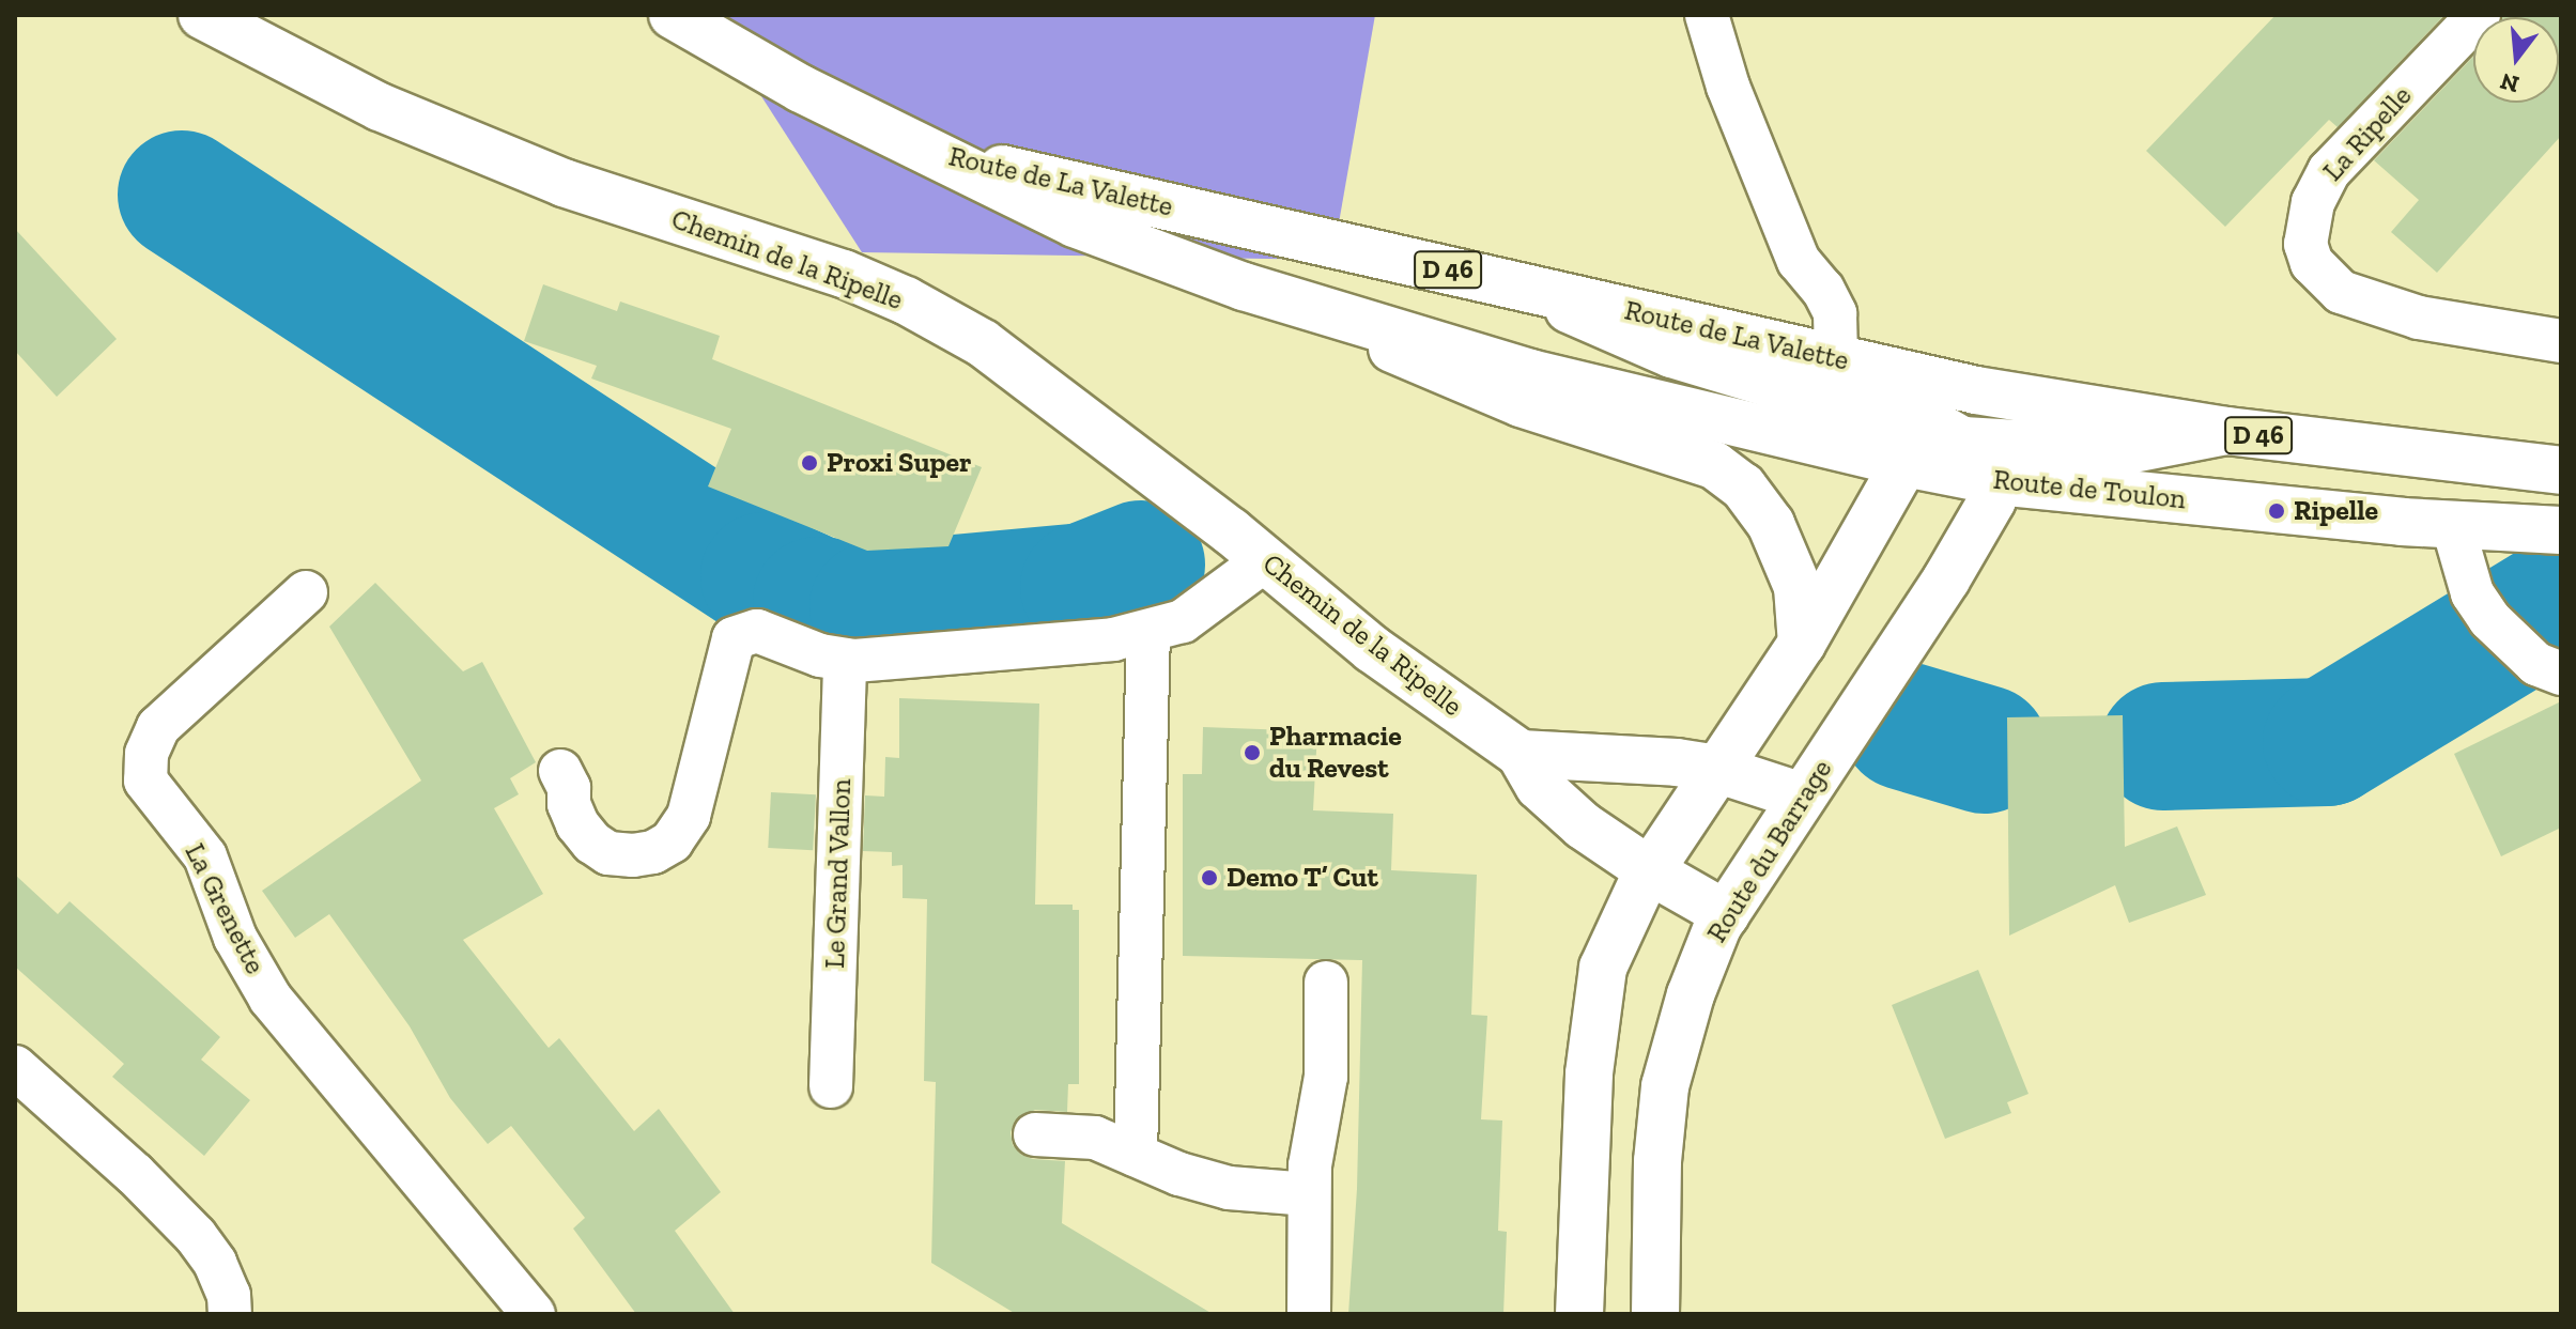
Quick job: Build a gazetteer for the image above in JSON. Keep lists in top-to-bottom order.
{
  "streets": {
    "street": [
      "Route de La Valette",
      "Chemin de la Ripelle",
      "D 46",
      "Route de Toulon",
      "Route du Barrage"
    ],
    "lane": ["La Ripelle", "Le Grand Vallon", "La Grenette"]
  },
  "crossings": [
    ["Route de La Valette", "Route de Toulon"],
    ["Chemin de la Ripelle", "Route du Barrage"],
    ["D 46", "Route de Toulon"],
    ["Route de Toulon", "Route du Barrage"]
  ],
  "places": [
    "Proxi Super",
    "Ripelle",
    "Pharmacie du Revest",
    "Demo T’ Cut"
  ],
  "north": "bottom"
}
